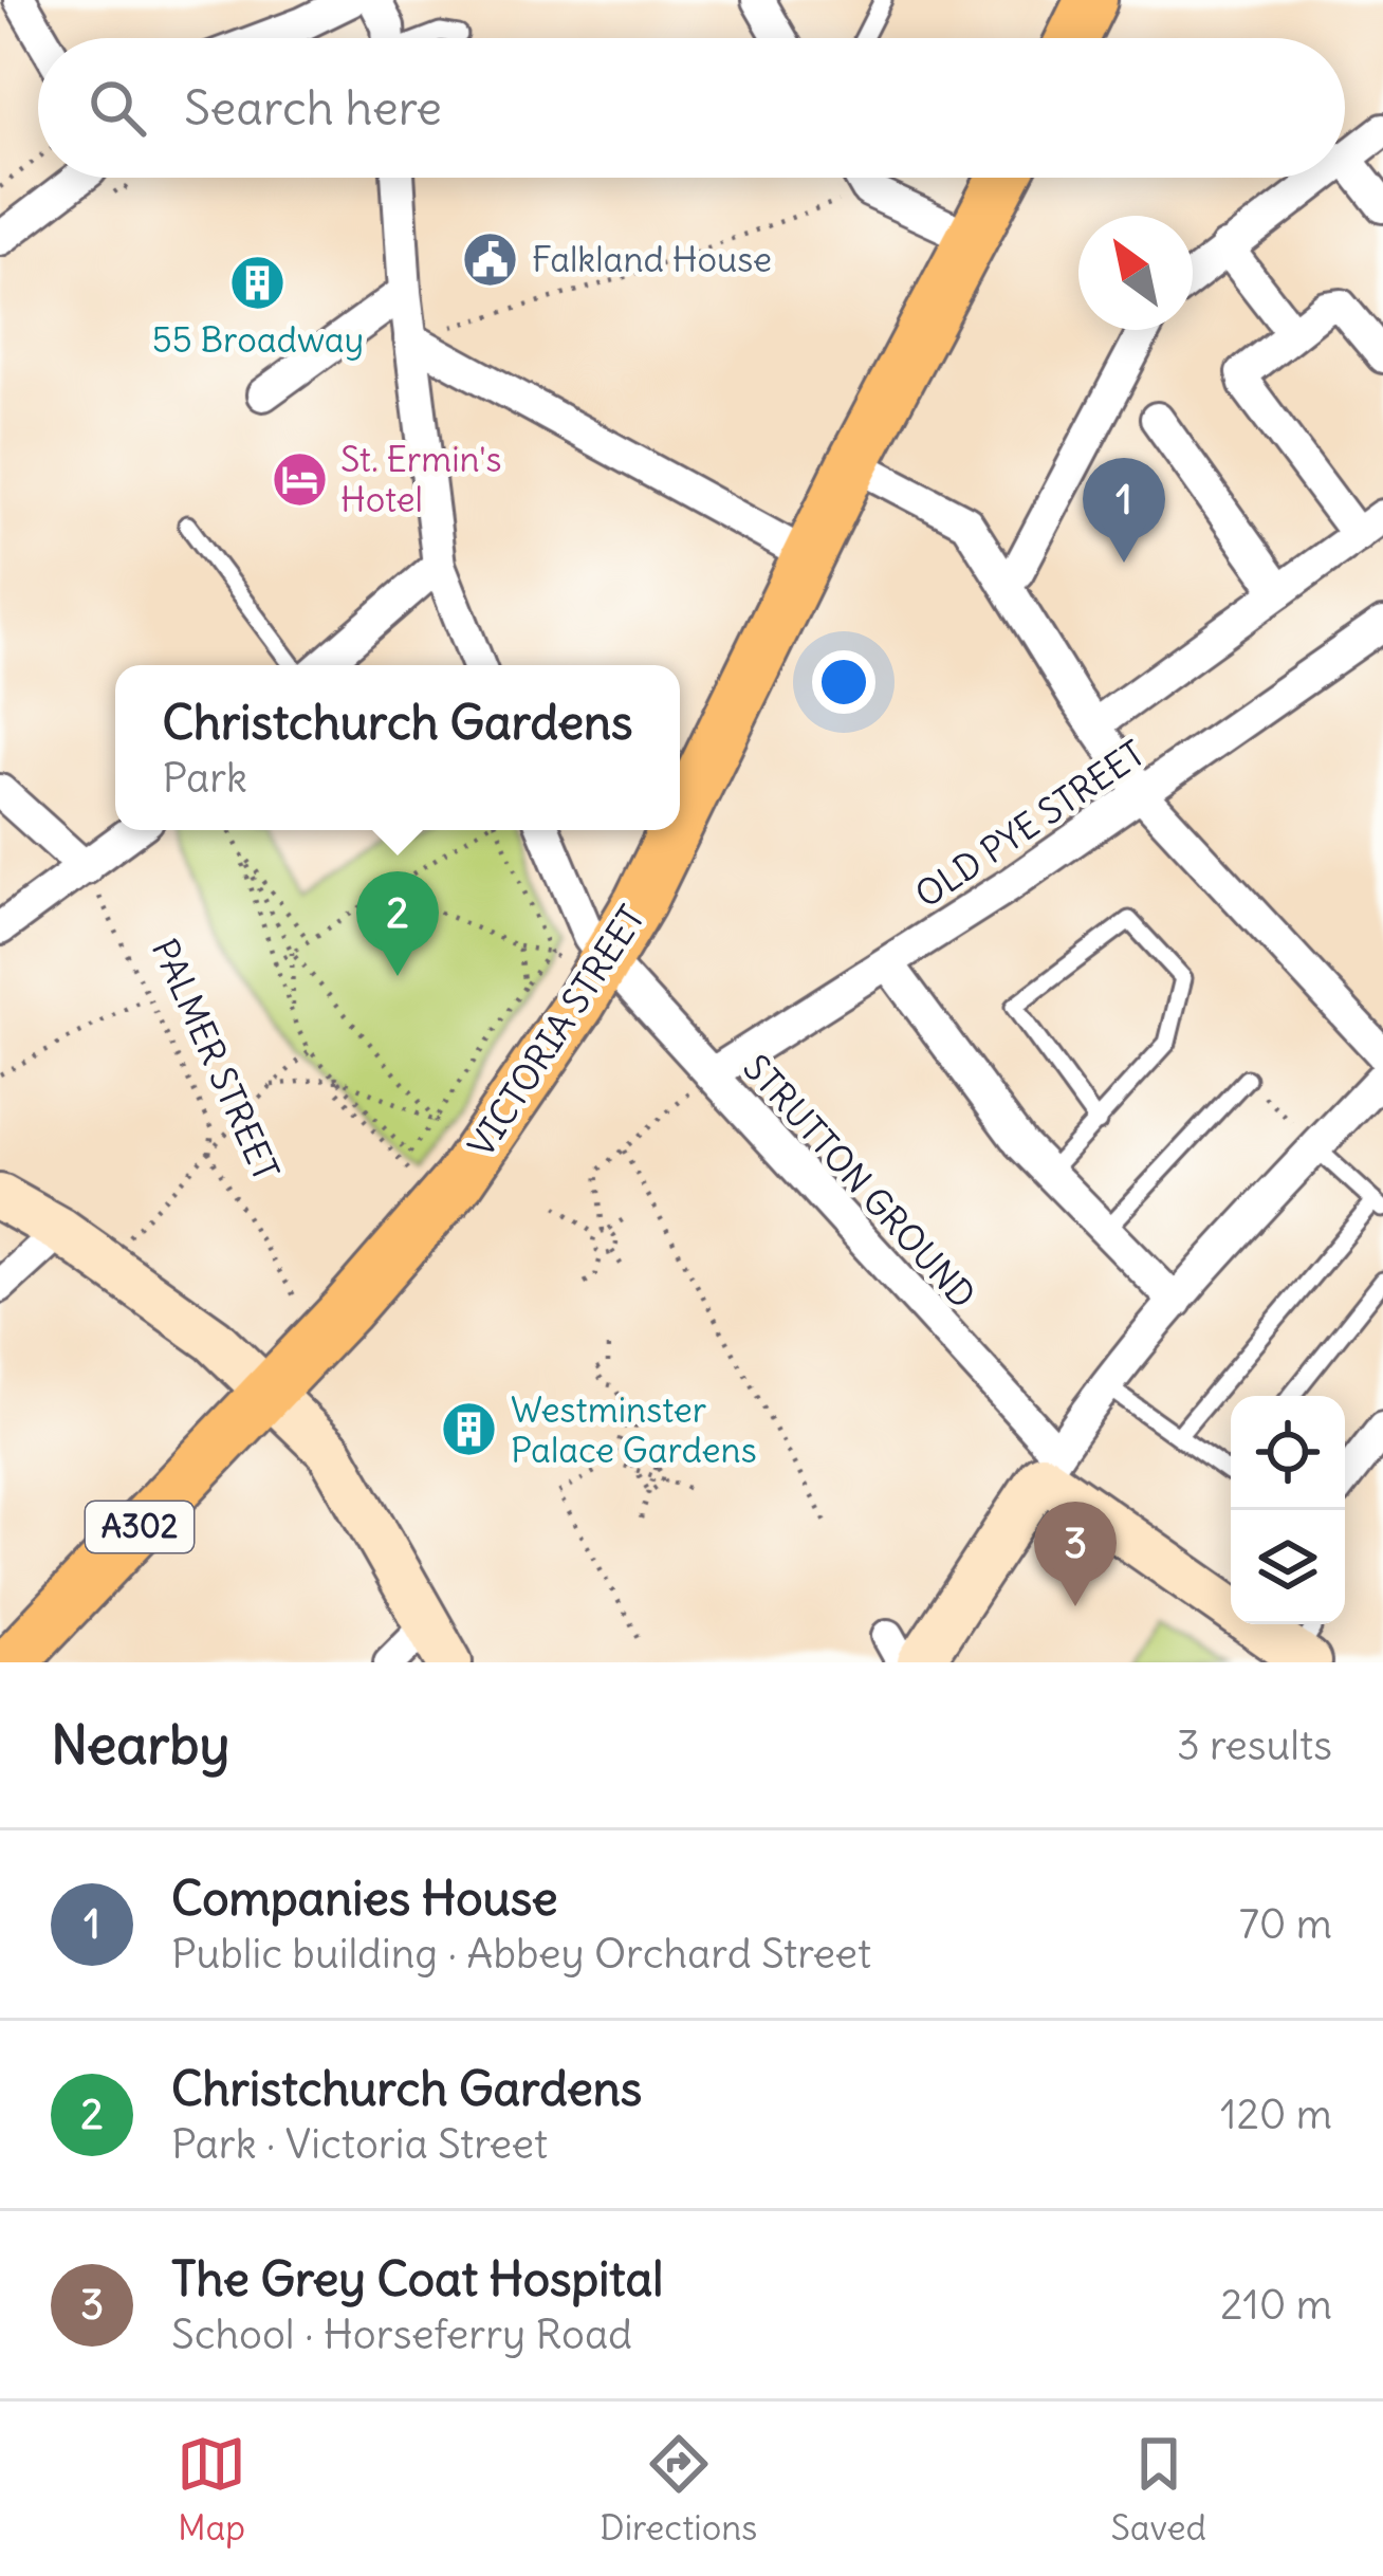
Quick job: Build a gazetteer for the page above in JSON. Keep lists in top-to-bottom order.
{
  "streets": {
    "main road": ["VICTORIA STREET", "A302"],
    "street": ["OLD PYE STREET", "STRUTTON GROUND"],
    "path": ["PALMER STREET"]
  },
  "crossings": [
    ["OLD PYE STREET", "STRUTTON GROUND"],
    ["VICTORIA STREET", "STRUTTON GROUND"]
  ],
  "places": {
    "public building": ["Falkland House"],
    "building": ["55 Broadway", "Westminster Palace Gardens"],
    "hotel": ["St. Ermin's Hotel"]
  },
  "north": "top left",
  "page": {
    "search": "Search here",
    "pins": ["1", "2", "3"],
    "popup": ["Christchurch Gardens", "Park"],
    "heading": ["Nearby", "3 results"],
    "list": [
      {
        "mark": "1",
        "name": "Companies House",
        "note": "Public building · Abbey Orchard Street",
        "value": "70 m"
      },
      {
        "mark": "2",
        "name": "Christchurch Gardens",
        "note": "Park · Victoria Street",
        "value": "120 m"
      },
      {
        "mark": "3",
        "name": "The Grey Coat Hospital",
        "note": "School · Horseferry Road",
        "value": "210 m"
      }
    ],
    "nav": ["Map", "Directions", "Saved"]
  }
}
